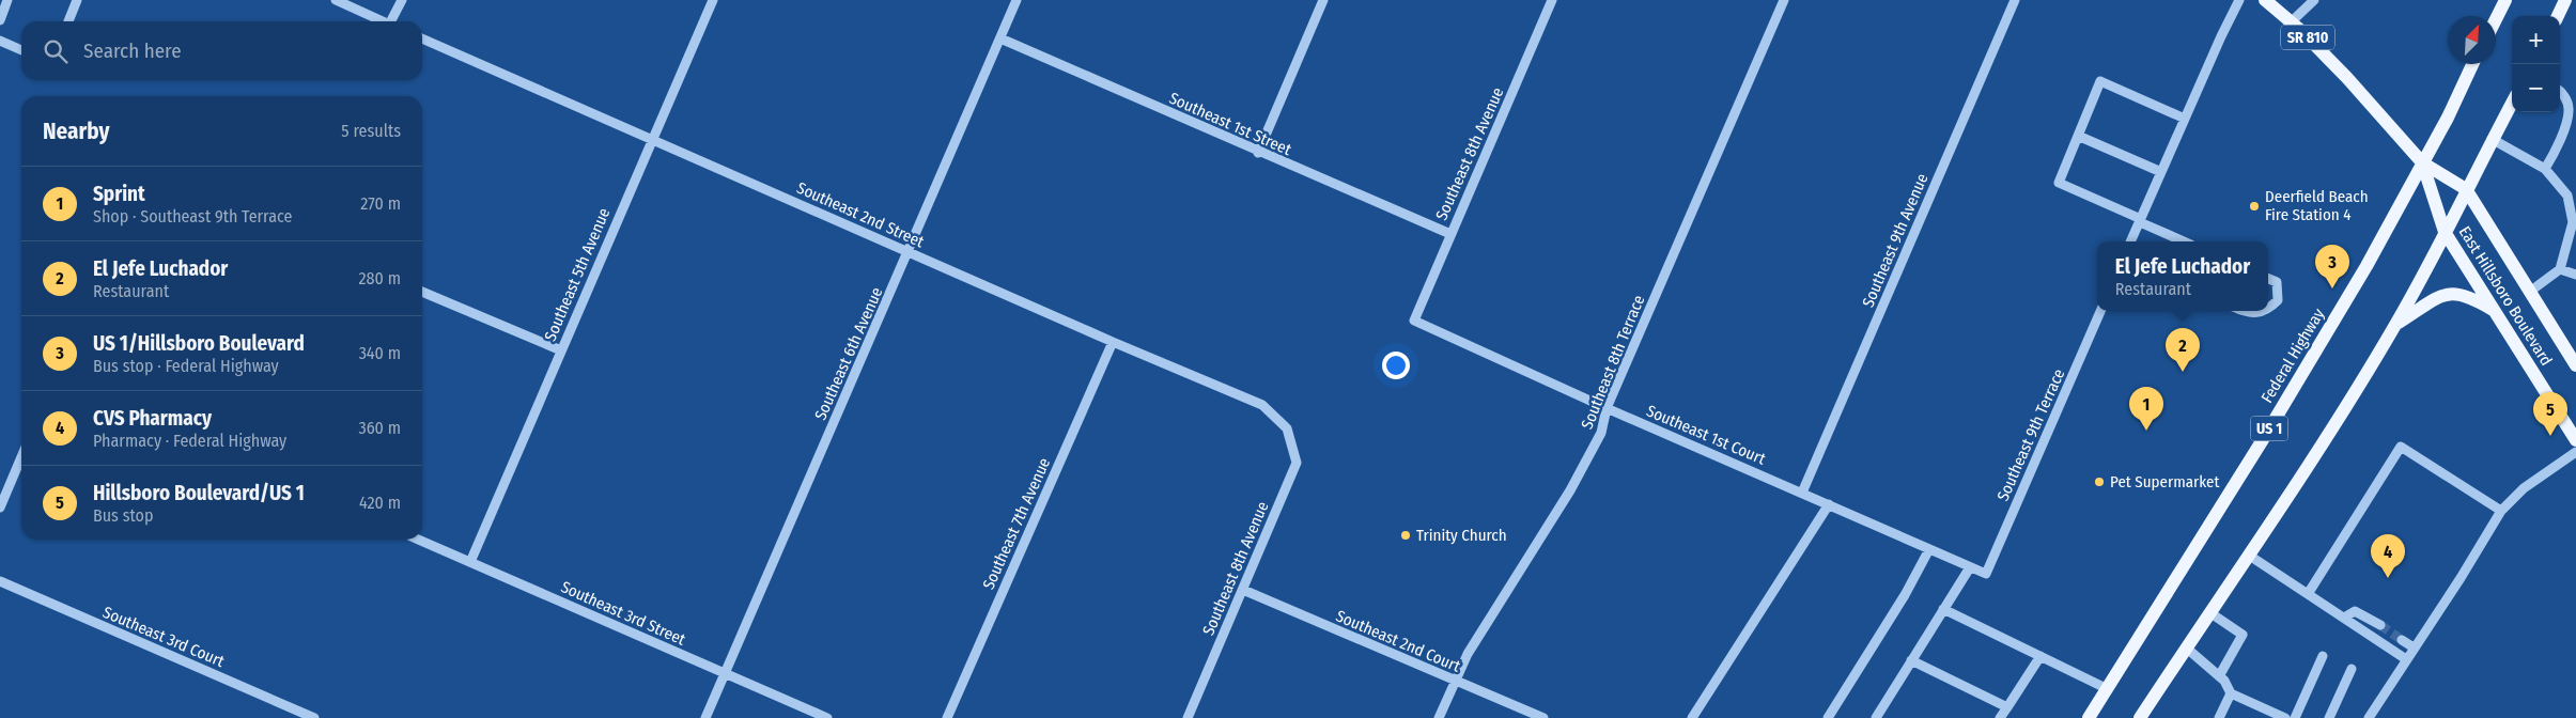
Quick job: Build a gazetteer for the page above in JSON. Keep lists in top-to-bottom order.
{
  "streets": {
    "main road": [
      "SR 810",
      "East Hillsboro Boulevard",
      "Federal Highway",
      "US 1"
    ],
    "street": [
      "Southeast 1st Street",
      "Southeast 8th Avenue",
      "Southeast 2nd Street",
      "Southeast 9th Avenue",
      "Southeast 5th Avenue",
      "Southeast 6th Avenue",
      "Southeast 8th Terrace",
      "Southeast 1st Court",
      "Southeast 9th Terrace",
      "Southeast 7th Avenue",
      "Southeast 3rd Street",
      "Southeast 3rd Court",
      "Southeast 2nd Court"
    ]
  },
  "crossings": [
    ["Southeast 1st Street", "Southeast 8th Avenue"],
    ["Southeast 1st Street", "Southeast 6th Avenue"],
    ["Southeast 8th Avenue", "Southeast 2nd Street"],
    ["Southeast 8th Avenue", "Southeast 1st Court"],
    ["Southeast 8th Avenue", "Southeast 2nd Court"],
    ["Southeast 2nd Street", "Southeast 5th Avenue"],
    ["Southeast 2nd Street", "Southeast 6th Avenue"],
    ["Southeast 2nd Street", "Southeast 7th Avenue"],
    ["Southeast 9th Avenue", "Southeast 1st Court"],
    ["Southeast 5th Avenue", "Southeast 3rd Street"],
    ["East Hillsboro Boulevard", "Federal Highway"],
    ["Southeast 6th Avenue", "Southeast 3rd Street"],
    ["Southeast 8th Terrace", "Southeast 1st Court"],
    ["Southeast 8th Terrace", "Southeast 2nd Court"],
    ["Southeast 1st Court", "Southeast 9th Terrace"]
  ],
  "places": ["Deerfield Beach Fire Station 4", "Pet Supermarket", "Trinity Church"],
  "north": "top right",
  "page": {
    "map_buttons": ["+", "−"],
    "search": "Search here",
    "heading": ["Nearby", "5 results"],
    "list": [
      {
        "mark": "1",
        "name": "Sprint",
        "note": "Shop · Southeast 9th Terrace",
        "value": "270 m"
      },
      {
        "mark": "2",
        "name": "El Jefe Luchador",
        "note": "Restaurant",
        "value": "280 m"
      },
      {
        "mark": "3",
        "name": "US 1/Hillsboro Boulevard",
        "note": "Bus stop · Federal Highway",
        "value": "340 m"
      },
      {
        "mark": "4",
        "name": "CVS Pharmacy",
        "note": "Pharmacy · Federal Highway",
        "value": "360 m"
      },
      {
        "mark": "5",
        "name": "Hillsboro Boulevard/US 1",
        "note": "Bus stop",
        "value": "420 m"
      }
    ],
    "popup": ["El Jefe Luchador", "Restaurant"],
    "pins": [
      "3",
      "2",
      "1",
      "5",
      "4"
    ]
  }
}
